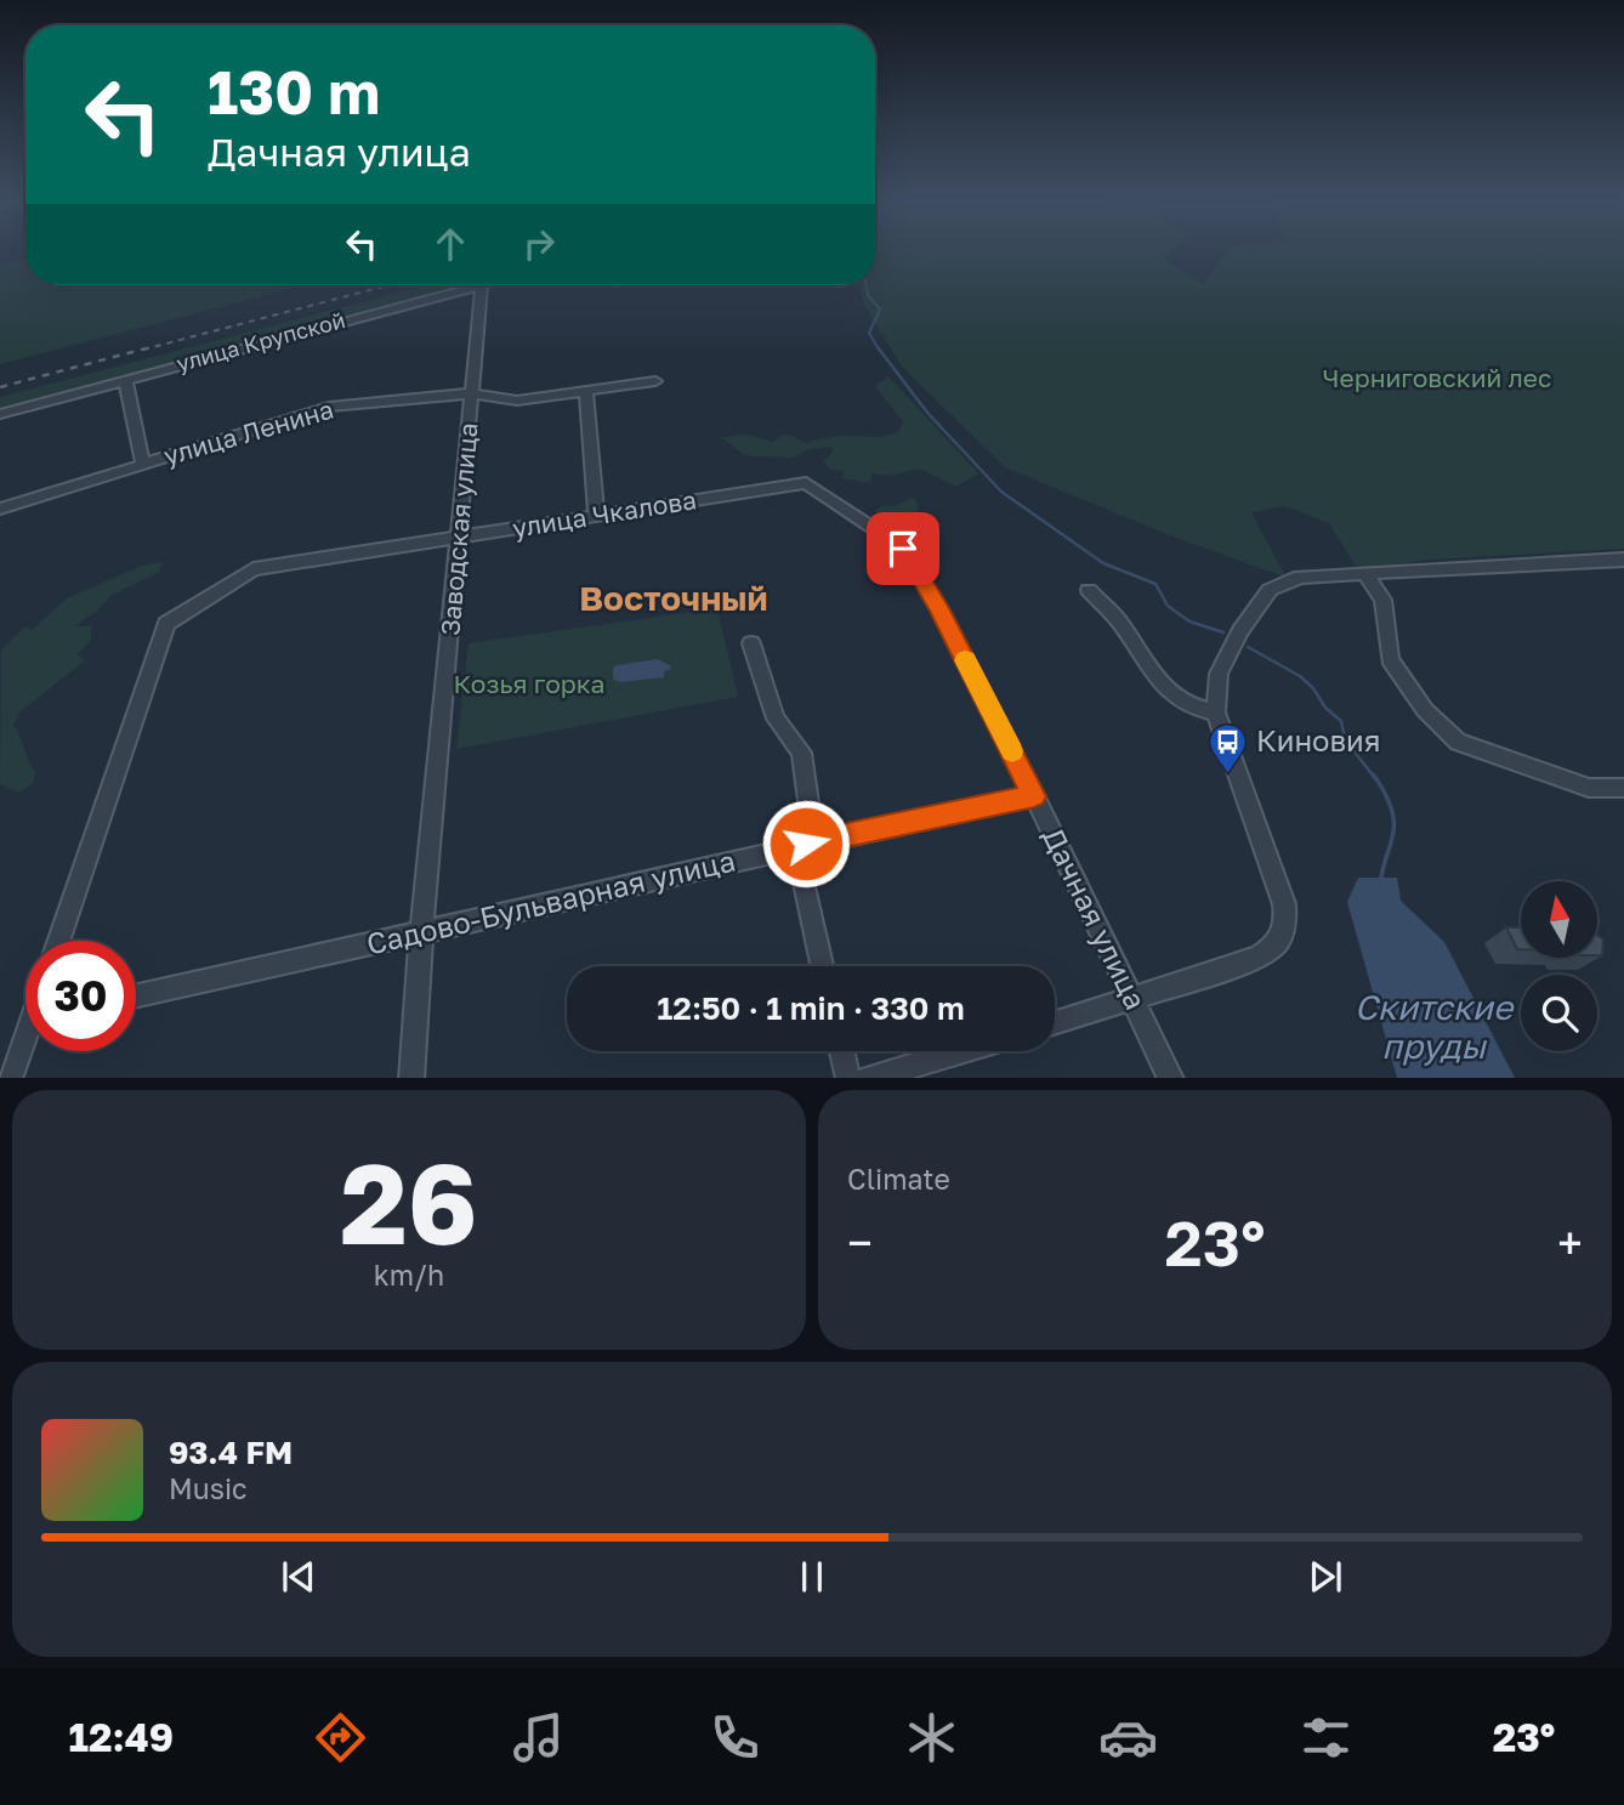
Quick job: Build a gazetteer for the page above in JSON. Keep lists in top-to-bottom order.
{
  "streets": {
    "street": [
      "улица Крупской",
      "улица Ленина",
      "улица Чкалова",
      "Заводская улица",
      "Садово-Бульварная улица",
      "Дачная улица"
    ]
  },
  "crossings": [
    ["улица Ленина", "Заводская улица"],
    ["улица Чкалова", "Заводская улица"],
    ["улица Чкалова", "Дачная улица"],
    ["Заводская улица", "Садово-Бульварная улица"],
    ["Садово-Бульварная улица", "Дачная улица"]
  ],
  "districts": ["Восточный"],
  "water": ["Скитские пруды"],
  "parks": ["Черниговский лес", "Козья горка"],
  "places": {
    "bus stop": ["Киновия"]
  },
  "north": "top",
  "page": {
    "turn": ["130 m", "Дачная улица"],
    "limit": "30",
    "trip": "12:50 · 1 min · 330 m",
    "tile": [
      ["26", "km/h"],
      "Climate"
    ],
    "heat": ["−", "23°", "+"],
    "song": ["93.4 FM", "Music"],
    "tabs": ["12:49", "23°"]
  }
}
